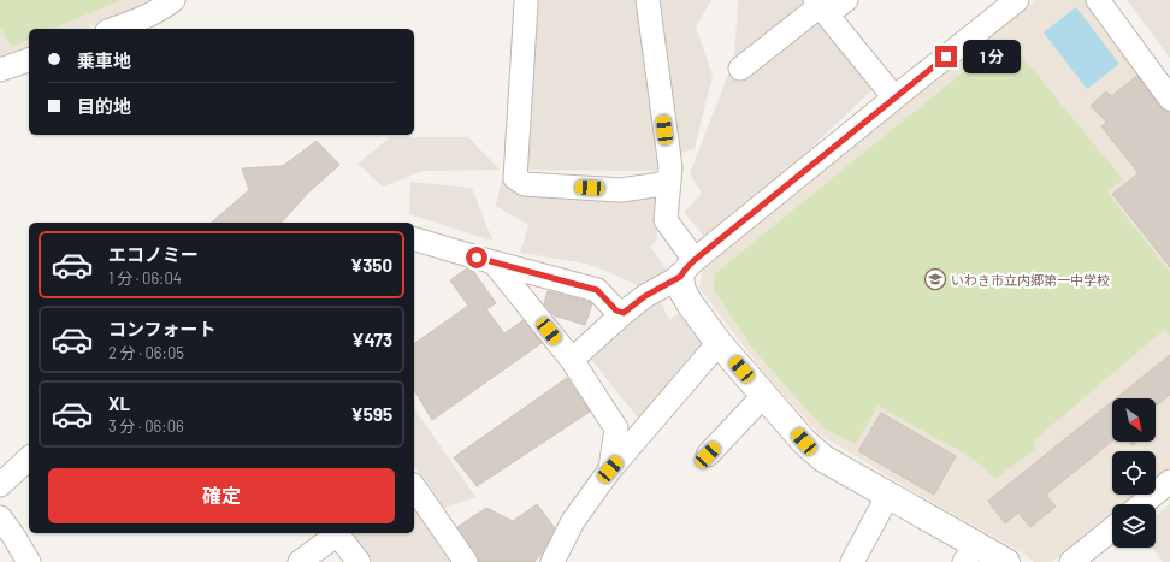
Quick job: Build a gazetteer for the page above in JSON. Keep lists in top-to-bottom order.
{
  "places": {
    "school or university": ["いわき市立内郷第一中学校"]
  },
  "north": "bottom right",
  "page": {
    "banner": ["乗車地", "目的地"],
    "bubble": "1 分",
    "list": [
      {
        "name": "エコノミー",
        "note": "1 分 · 06:04",
        "value": "¥350"
      },
      {
        "name": "コンフォート",
        "note": "2 分 · 06:05",
        "value": "¥473"
      },
      {
        "name": "XL",
        "note": "3 分 · 06:06",
        "value": "¥595"
      }
    ],
    "buttons": "確定"
  }
}
